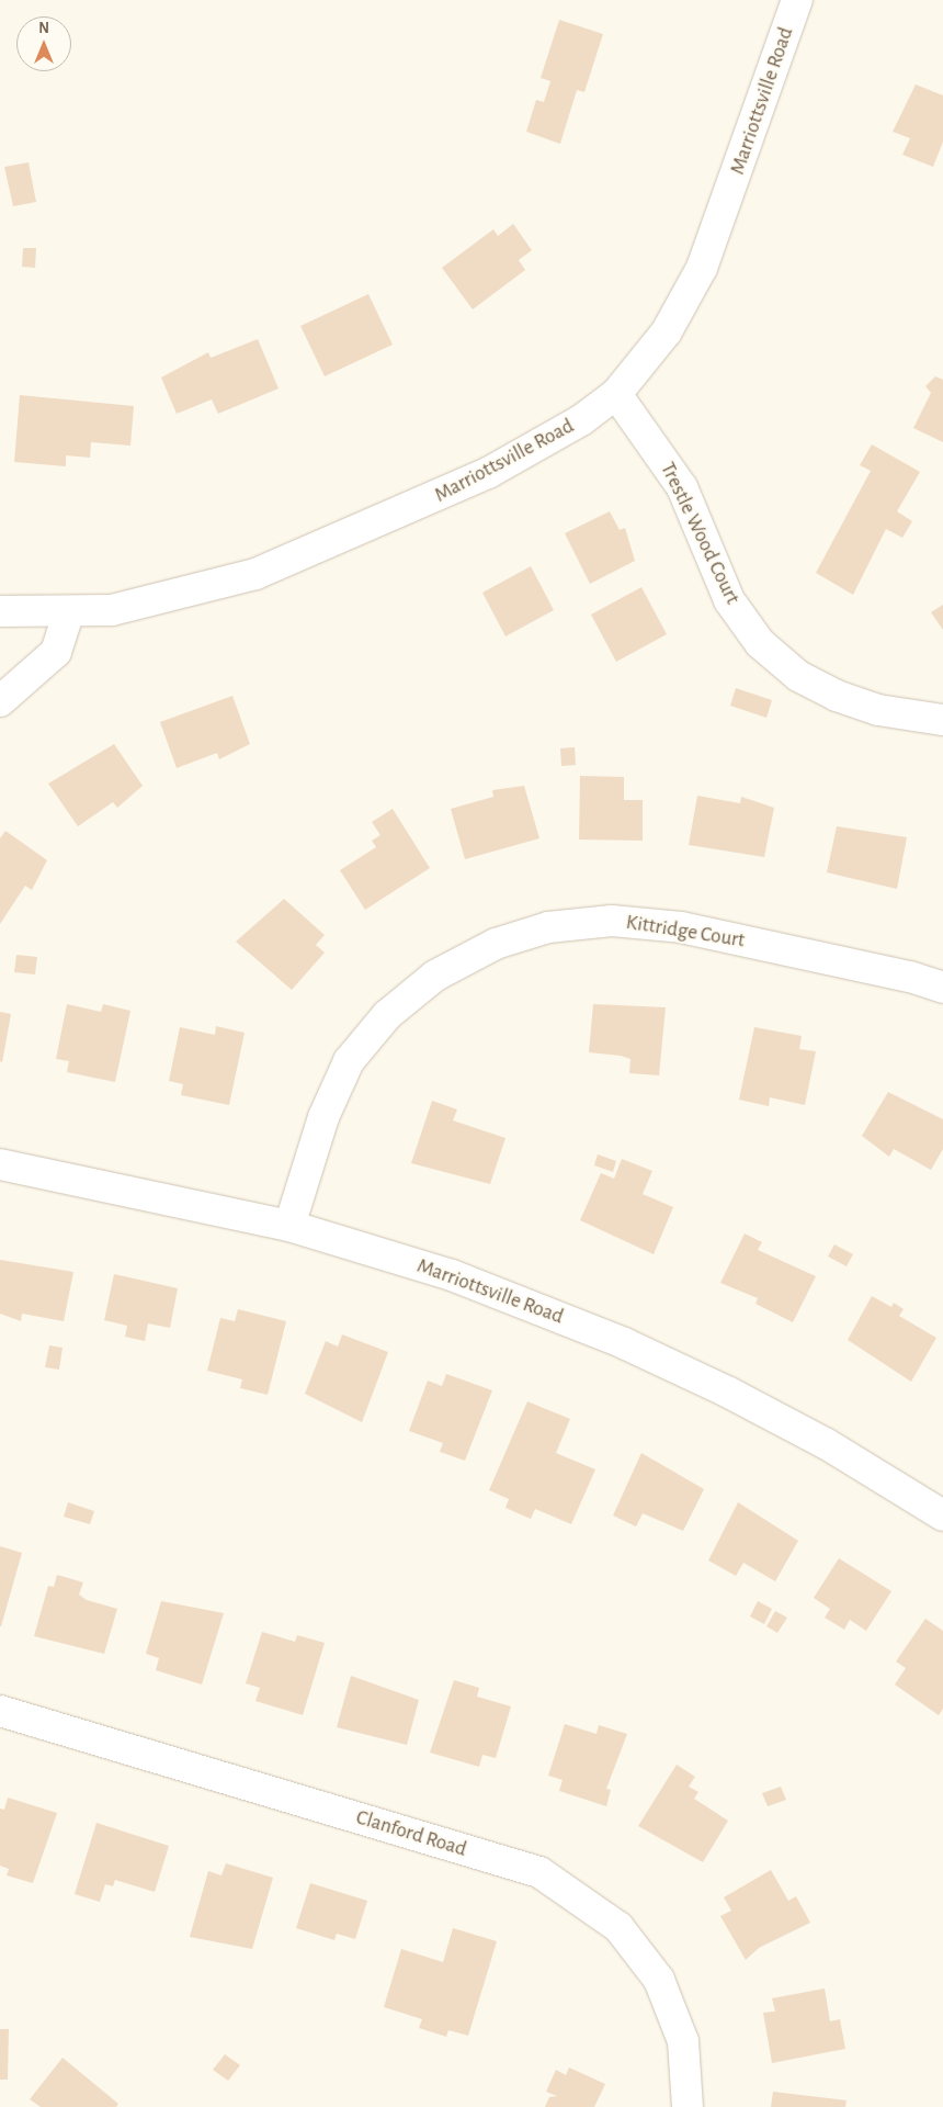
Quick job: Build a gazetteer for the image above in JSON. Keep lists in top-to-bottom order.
{
  "streets": {
    "street": [
      "Marriottsville Road",
      "Trestle Wood Court",
      "Kittridge Court",
      "Clanford Road"
    ]
  },
  "crossings": [
    ["Marriottsville Road", "Trestle Wood Court"],
    ["Marriottsville Road", "Kittridge Court"]
  ],
  "north": "top"
}
